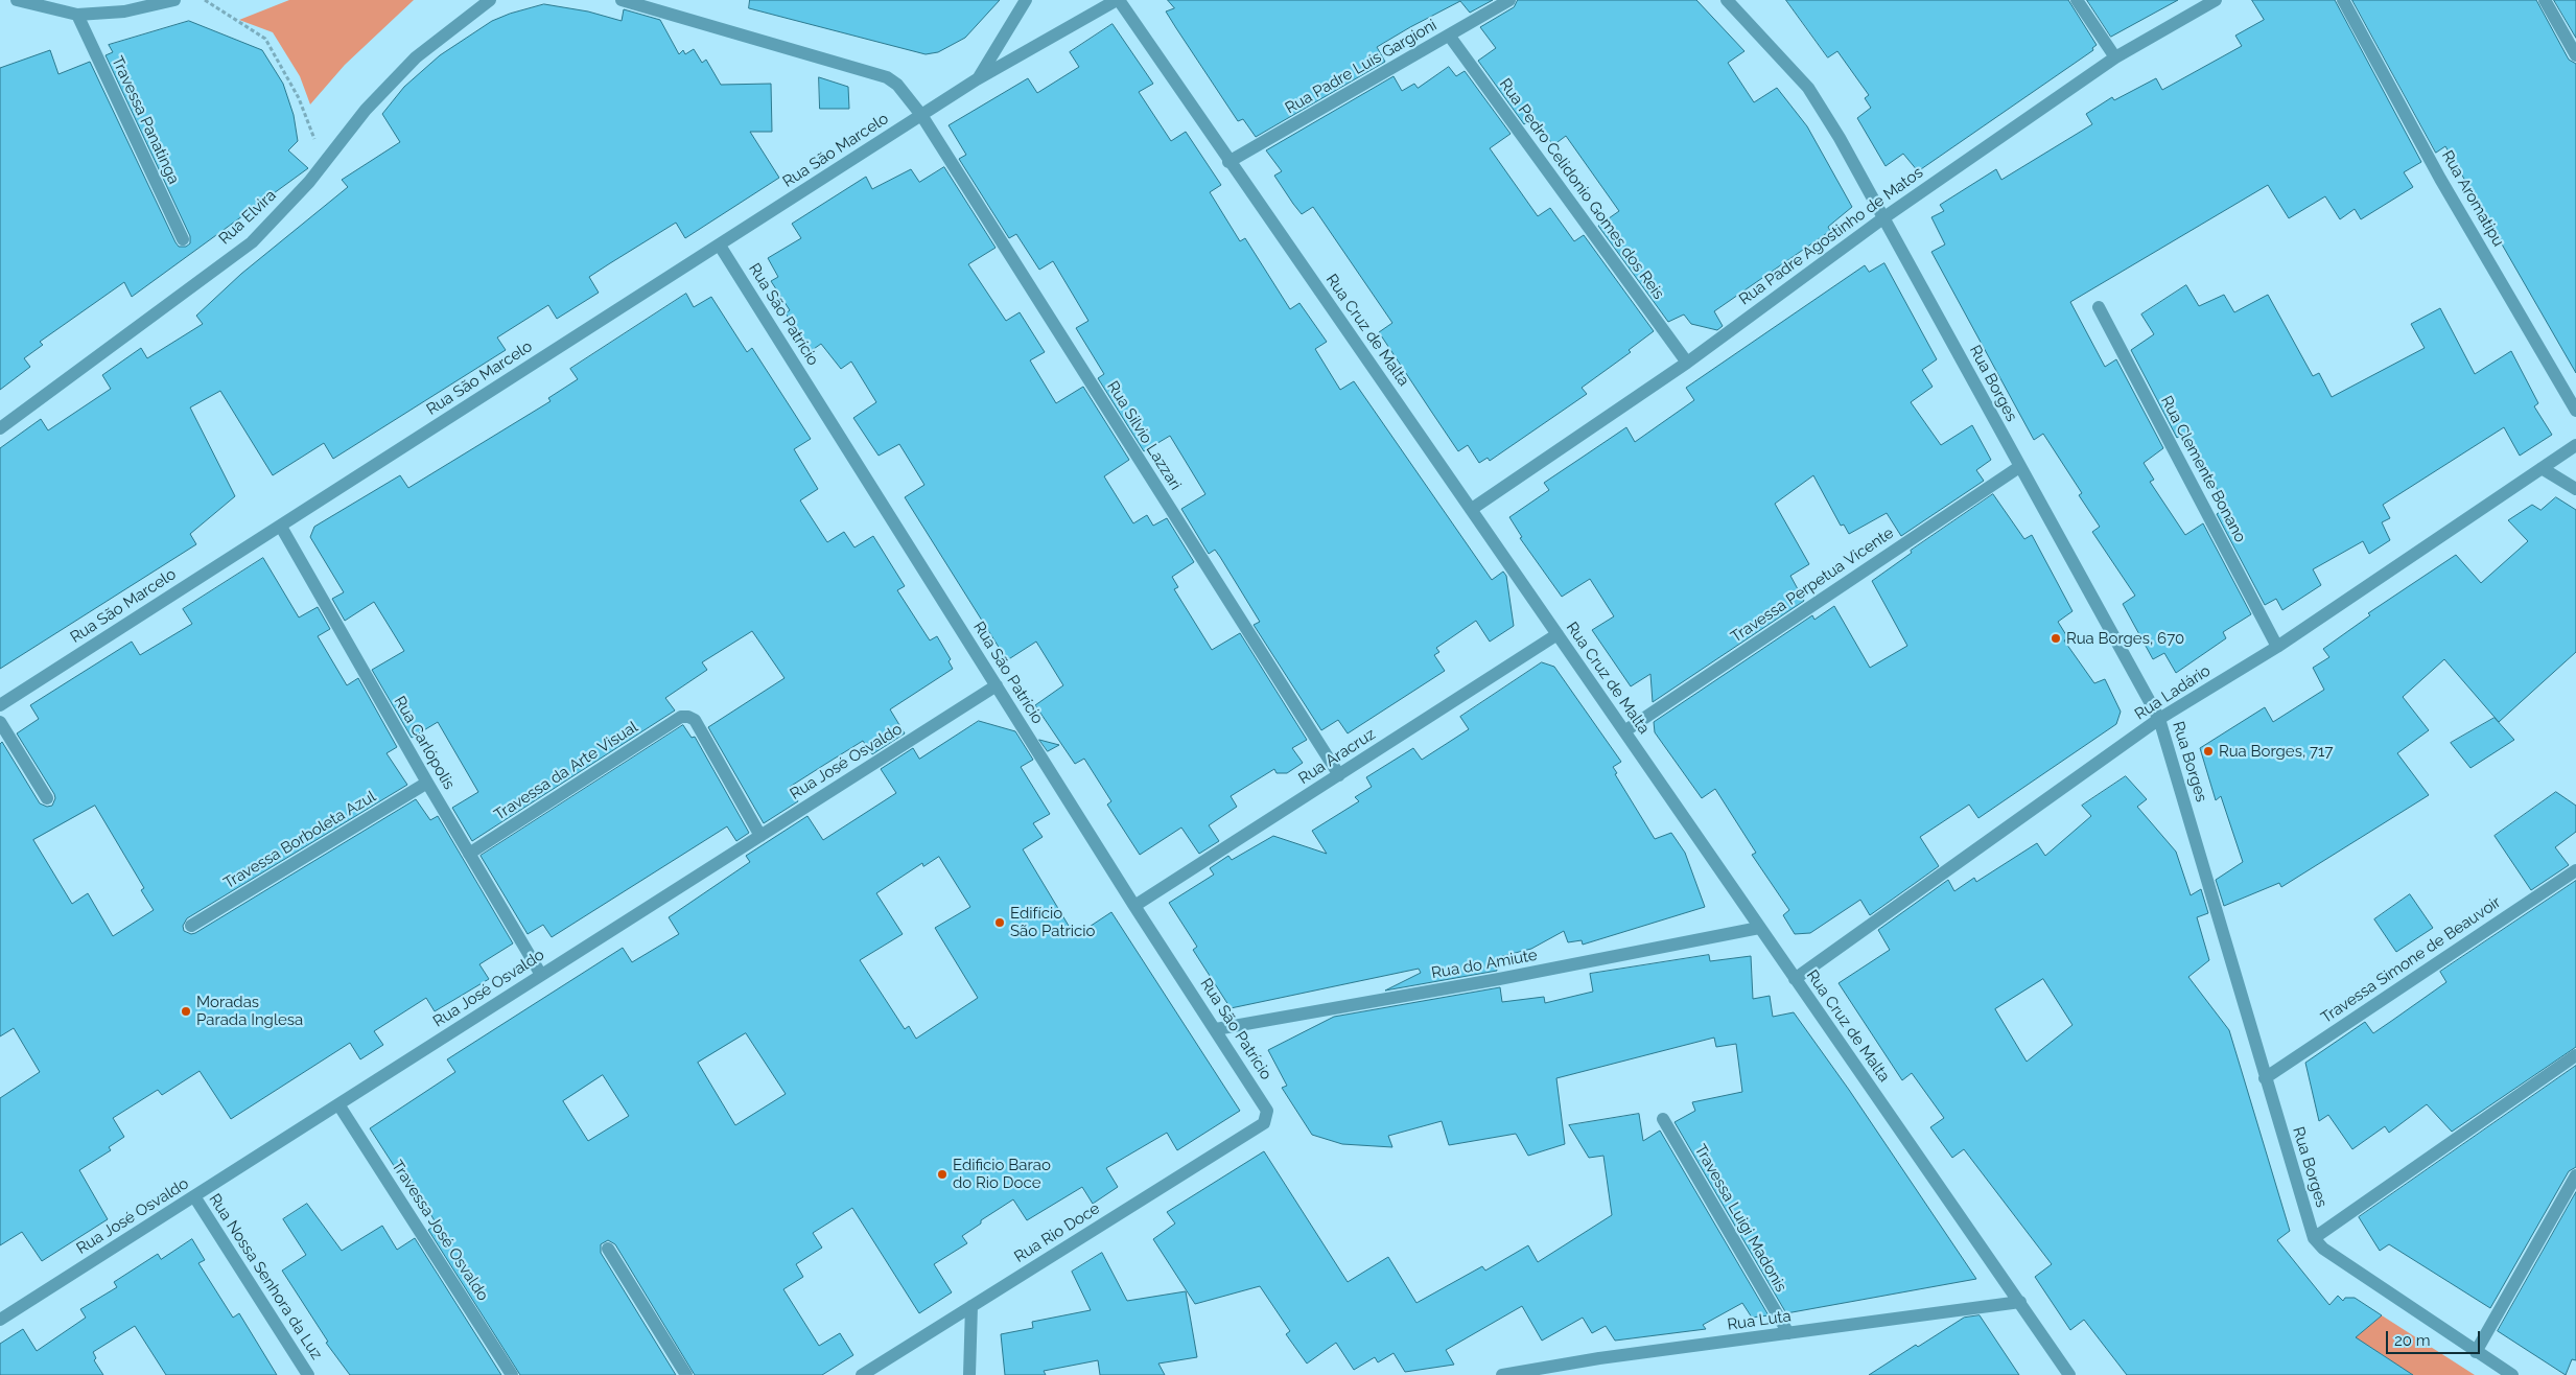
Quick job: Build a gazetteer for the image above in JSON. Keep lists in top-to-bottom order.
{
  "streets": {
    "street": [
      "Rua Padre Luís Gargioni",
      "Travessa Panatinga",
      "Rua São Marcelo",
      "Rua Pedro Celidonio Gomes dos Reis",
      "Rua Aromatipu",
      "Rua Elvira",
      "Rua Padre Agostinho de Matos",
      "Rua São Patrício",
      "Rua Cruz de Malta",
      "Rua Borges",
      "Rua Silvio Lazzari",
      "Rua Clemente Bonano",
      "Travessa Perpetua Vicente",
      "Rua Ladário",
      "Rua Carlópolis",
      "Rua Aracruz",
      "Rua José Osvaldo",
      "Travessa da Arte Visual",
      "Travessa Borboleta Azul",
      "Travessa Simone de Beauvoir",
      "Rua do Amiute",
      "Travessa Luigi Madonis",
      "Travessa José Osvaldo",
      "Rua Rio Doce",
      "Rua Nossa Senhora da Luz",
      "Rua Luta"
    ]
  },
  "crossings": [
    ["Rua Padre Luís Gargioni", "Rua Pedro Celidonio Gomes dos Reis"],
    ["Rua Padre Luís Gargioni", "Rua Cruz de Malta"],
    ["Rua São Marcelo", "Rua São Patrício"],
    ["Rua São Marcelo", "Rua Cruz de Malta"],
    ["Rua São Marcelo", "Rua Silvio Lazzari"],
    ["Rua São Marcelo", "Rua Carlópolis"],
    ["Rua Pedro Celidonio Gomes dos Reis", "Rua Padre Agostinho de Matos"],
    ["Rua Padre Agostinho de Matos", "Rua Cruz de Malta"],
    ["Rua Padre Agostinho de Matos", "Rua Borges"],
    ["Rua São Patrício", "Rua Aracruz"],
    ["Rua São Patrício", "Rua José Osvaldo"],
    ["Rua São Patrício", "Rua do Amiute"],
    ["Rua São Patrício", "Rua Rio Doce"],
    ["Rua Cruz de Malta", "Travessa Perpetua Vicente"],
    ["Rua Cruz de Malta", "Rua Ladário"],
    ["Rua Cruz de Malta", "Rua Aracruz"],
    ["Rua Cruz de Malta", "Rua do Amiute"],
    ["Rua Cruz de Malta", "Rua Luta"],
    ["Rua Borges", "Travessa Perpetua Vicente"],
    ["Rua Borges", "Rua Ladário"],
    ["Rua Borges", "Travessa Simone de Beauvoir"],
    ["Rua Silvio Lazzari", "Rua Aracruz"],
    ["Rua Clemente Bonano", "Rua Ladário"],
    ["Rua Carlópolis", "Rua José Osvaldo"],
    ["Rua Carlópolis", "Travessa da Arte Visual"],
    ["Rua Carlópolis", "Travessa Borboleta Azul"],
    ["Rua José Osvaldo", "Travessa da Arte Visual"],
    ["Rua José Osvaldo", "Travessa José Osvaldo"],
    ["Rua José Osvaldo", "Rua Nossa Senhora da Luz"],
    ["Travessa Luigi Madonis", "Rua Luta"]
  ],
  "places": [
    "Rua Borges, 670",
    "Rua Borges, 717",
    "Edifício São Patricio",
    "Moradas Parada Inglesa",
    "Edificio Barao do Rio Doce"
  ],
  "scale_bar": "20 m"
}
